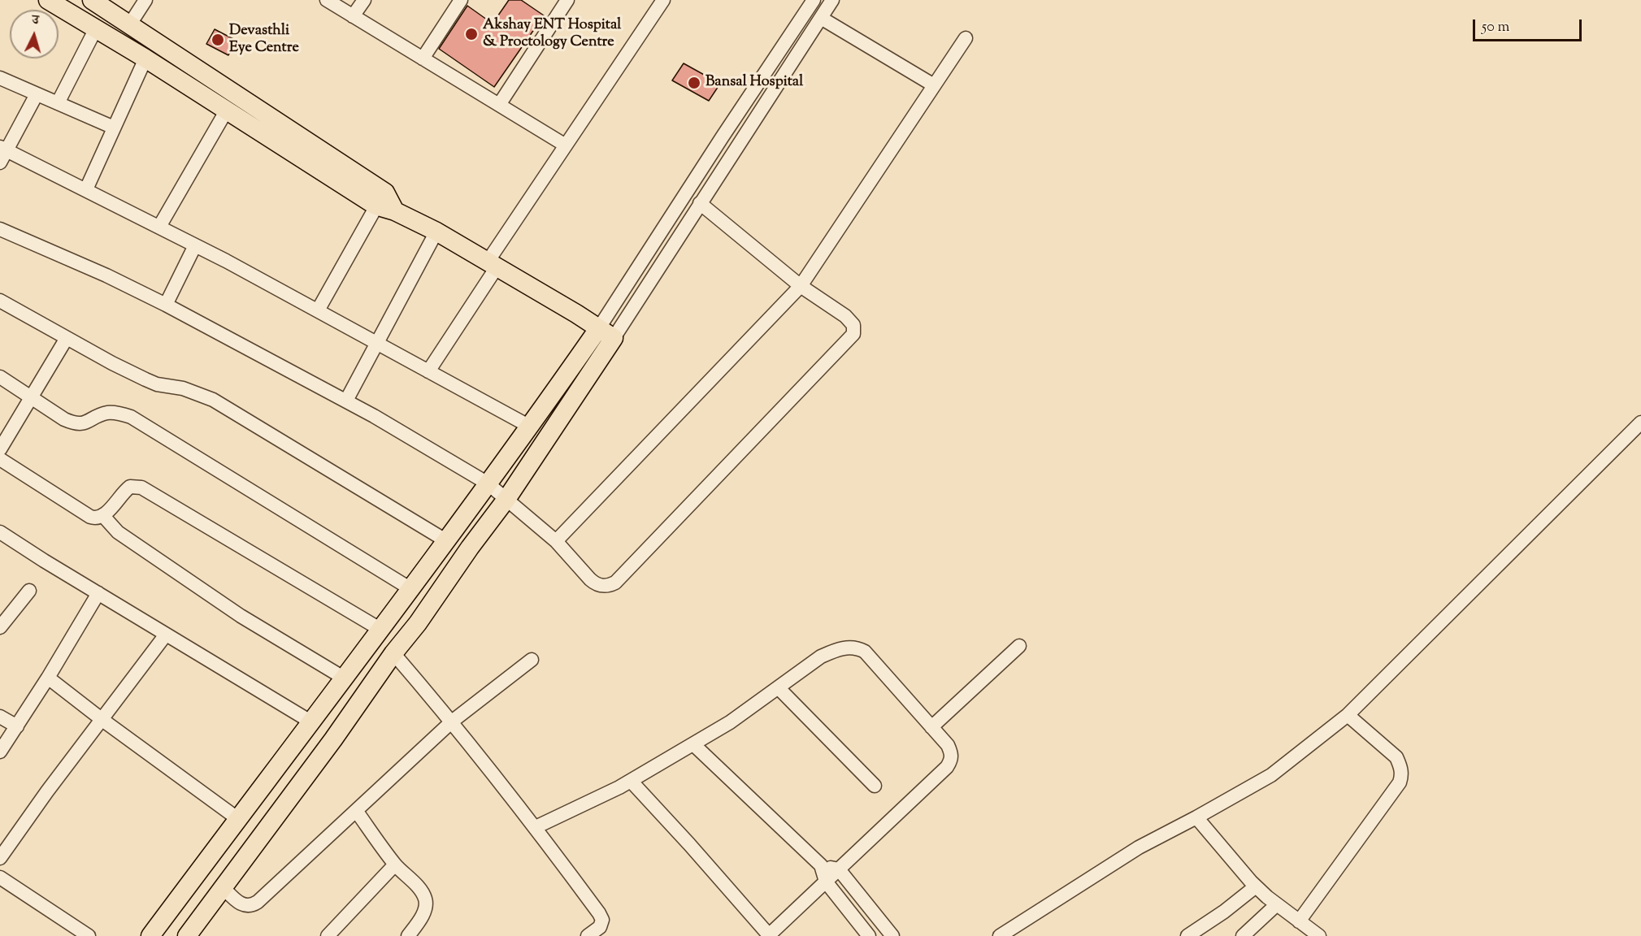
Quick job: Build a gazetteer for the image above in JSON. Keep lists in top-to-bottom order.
{
  "places": ["Akshay ENT Hospital & Proctology Centre", "Devasthli Eye Centre", "Bansal Hospital"],
  "scale_bar": "50 m",
  "north": "top"
}
